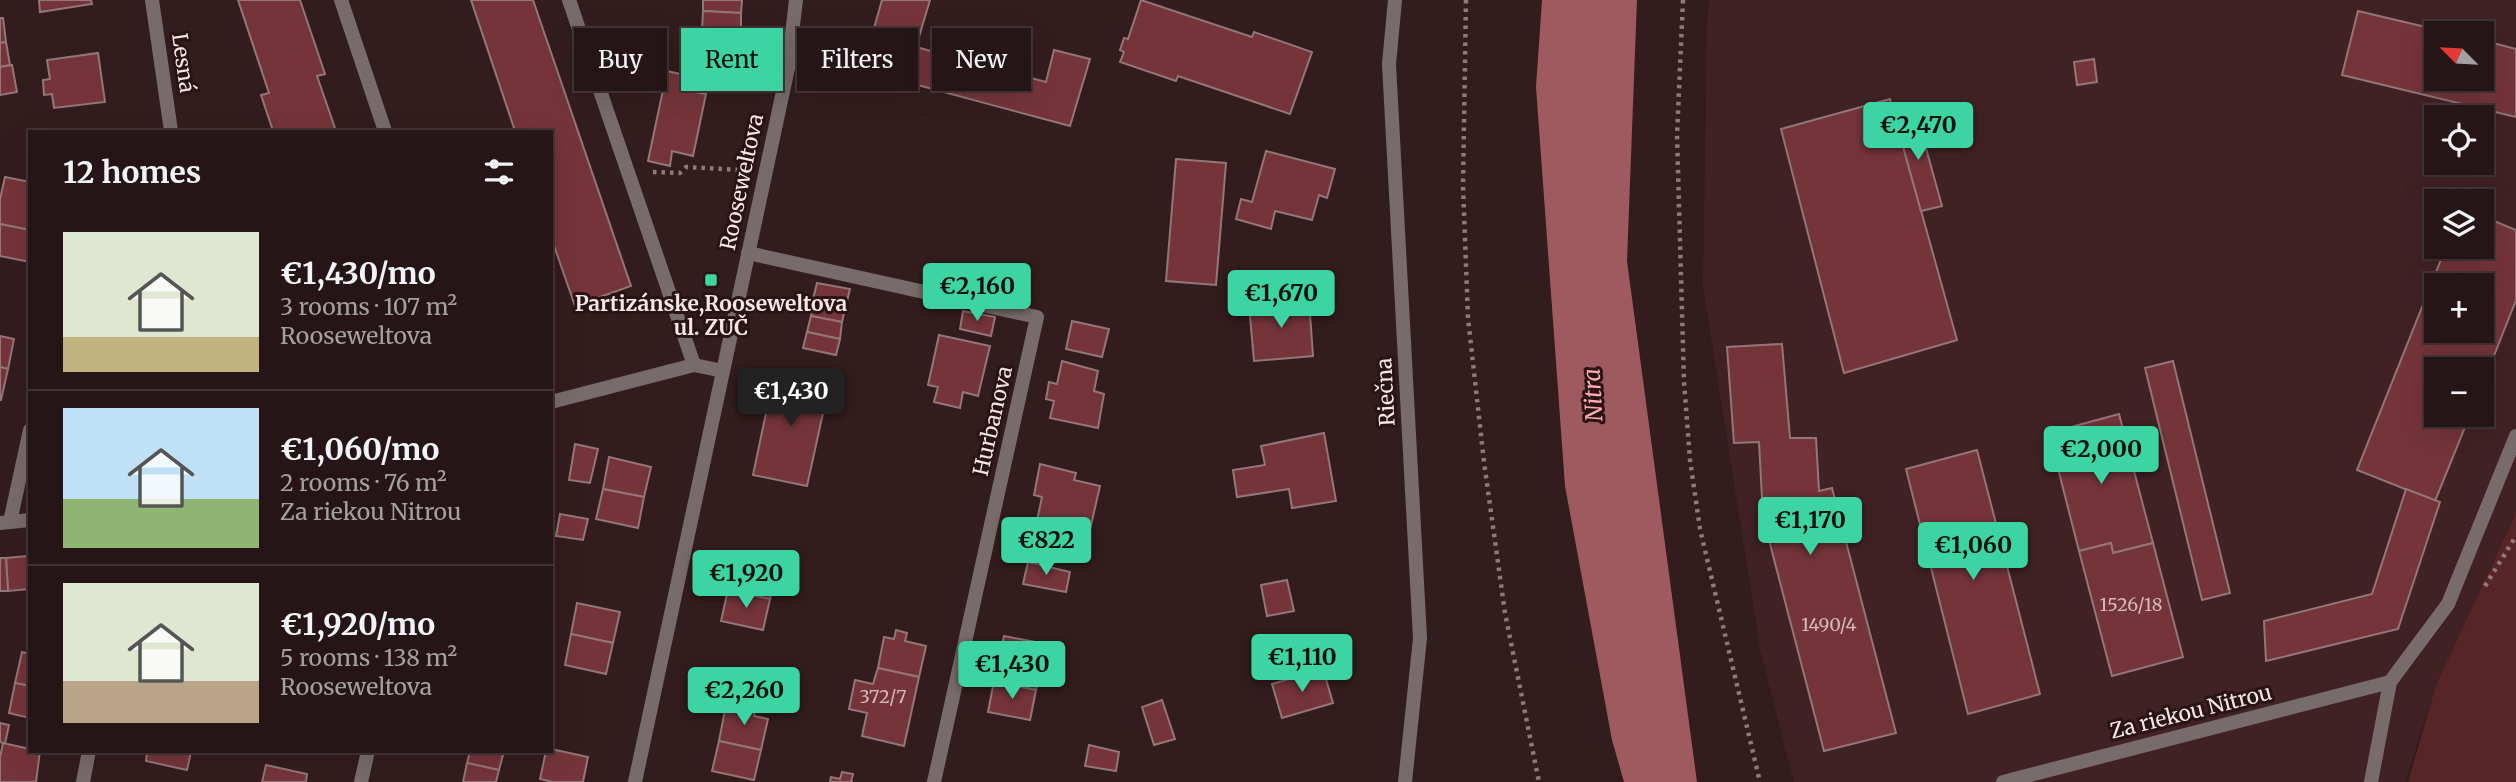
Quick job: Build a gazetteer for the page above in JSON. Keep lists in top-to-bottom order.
{
  "streets": {
    "street": [
      "Lesná",
      "Rooseweltova",
      "Riečna",
      "Hurbanova",
      "Za riekou Nitrou"
    ]
  },
  "crossings": [
    ["Rooseweltova", "Hurbanova"]
  ],
  "water": ["Nitra"],
  "places": {
    "transit": ["Partizánske,Rooseweltova ul. ZUČ"]
  },
  "house_numbers": ["1526/18", "1490/4", "372/7"],
  "north": "top left",
  "page": {
    "map_buttons": ["+", "−"],
    "chip": [
      "Buy",
      "Rent",
      "Filters",
      "New"
    ],
    "price": [
      "€2,470",
      "€2,160",
      "€1,670",
      "€1,430",
      "€2,000",
      "€1,170",
      "€822",
      "€1,060",
      "€1,920",
      "€1,110",
      "€1,430",
      "€2,260"
    ],
    "heading": "12 homes",
    "list": [
      {
        "name": "€1,430/mo",
        "note": "3 rooms · 107 m² · Rooseweltova"
      },
      {
        "name": "€1,060/mo",
        "note": "2 rooms · 76 m² · Za riekou Nitrou"
      },
      {
        "name": "€1,920/mo",
        "note": "5 rooms · 138 m² · Rooseweltova"
      }
    ]
  }
}
